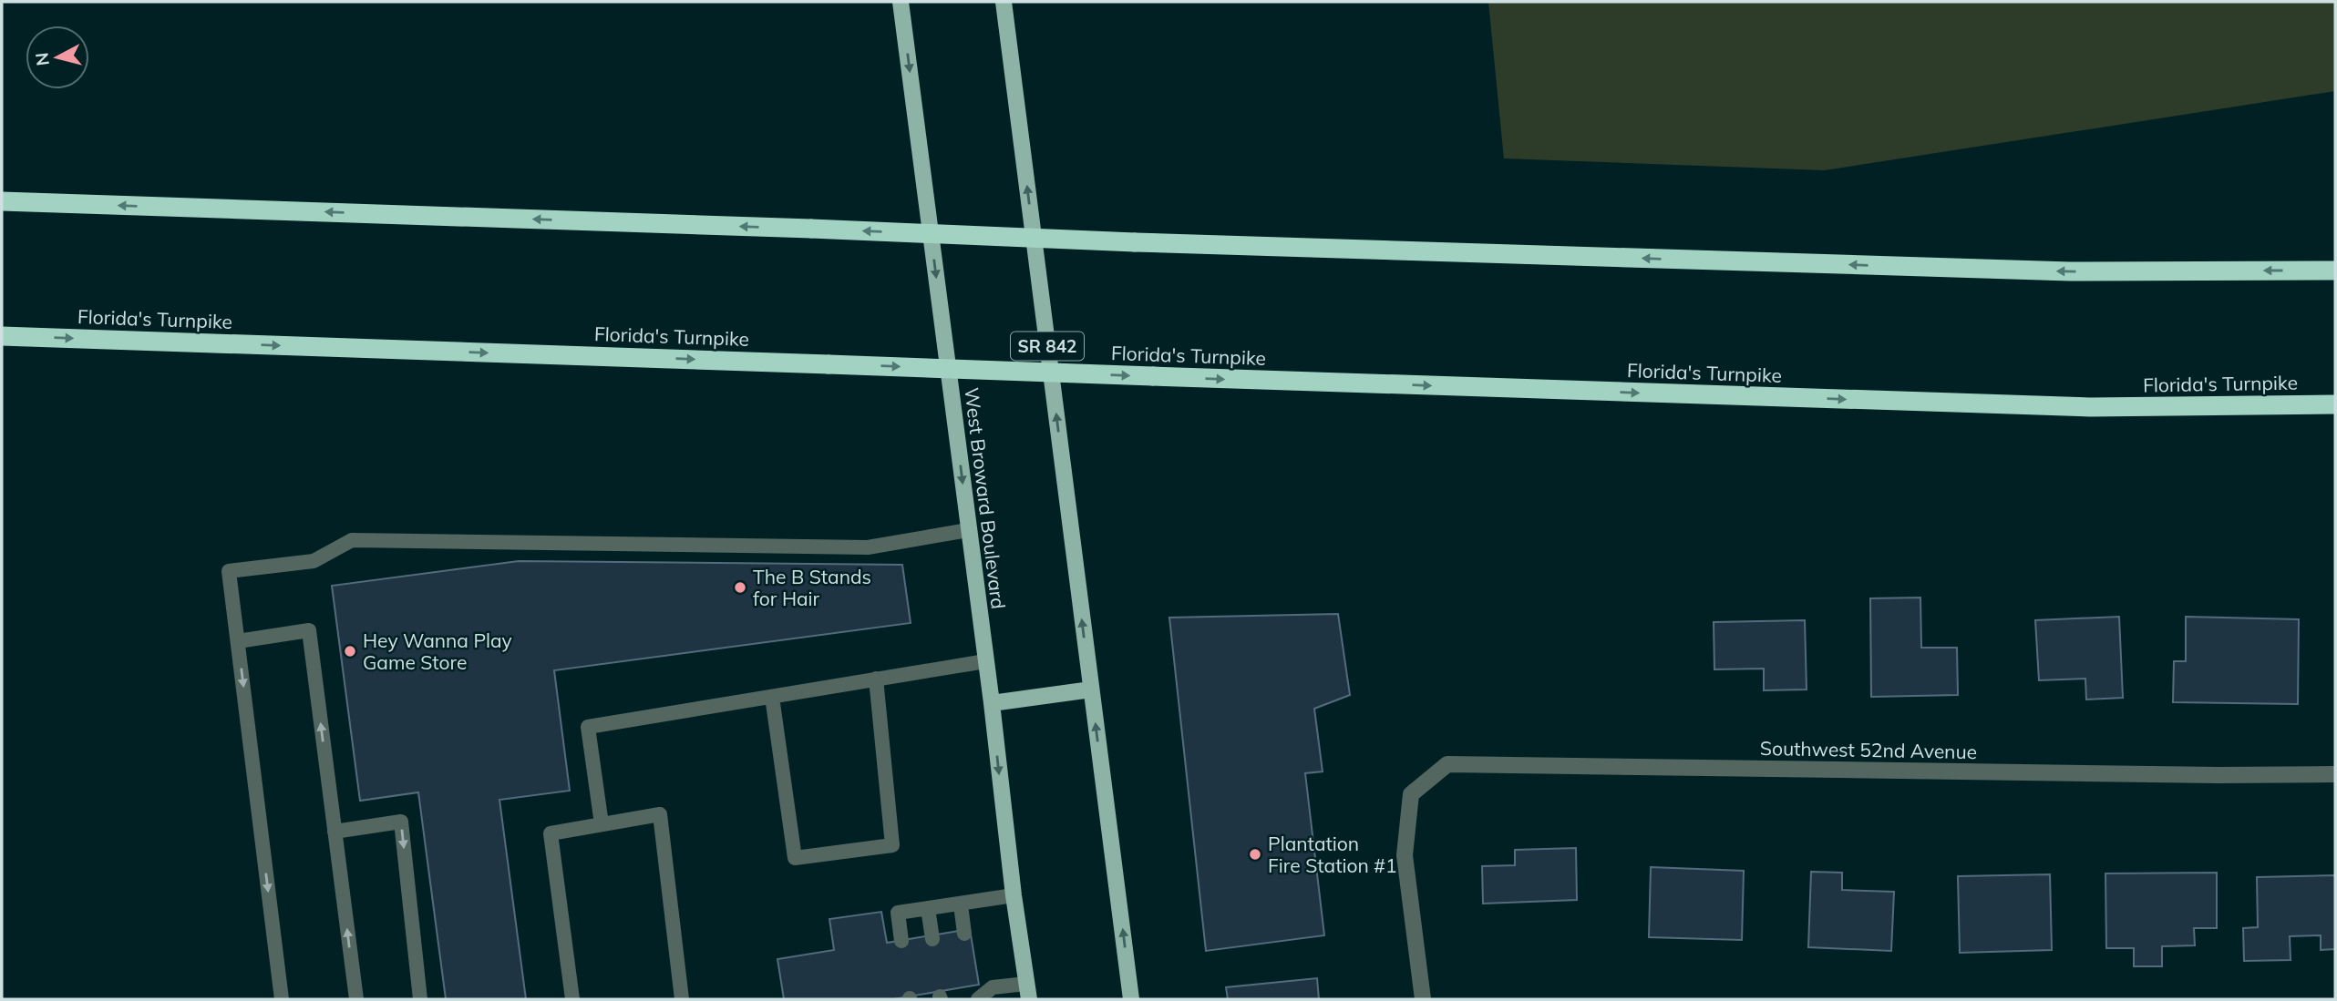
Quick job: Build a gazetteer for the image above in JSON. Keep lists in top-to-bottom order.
{
  "streets": {
    "highway": ["Florida's Turnpike"],
    "main road": ["SR 842", "West Broward Boulevard"],
    "street": ["Southwest 52nd Avenue"]
  },
  "places": ["The B Stands for Hair", "Hey Wanna Play Game Store", "Plantation Fire Station #1"],
  "north": "left"
}
